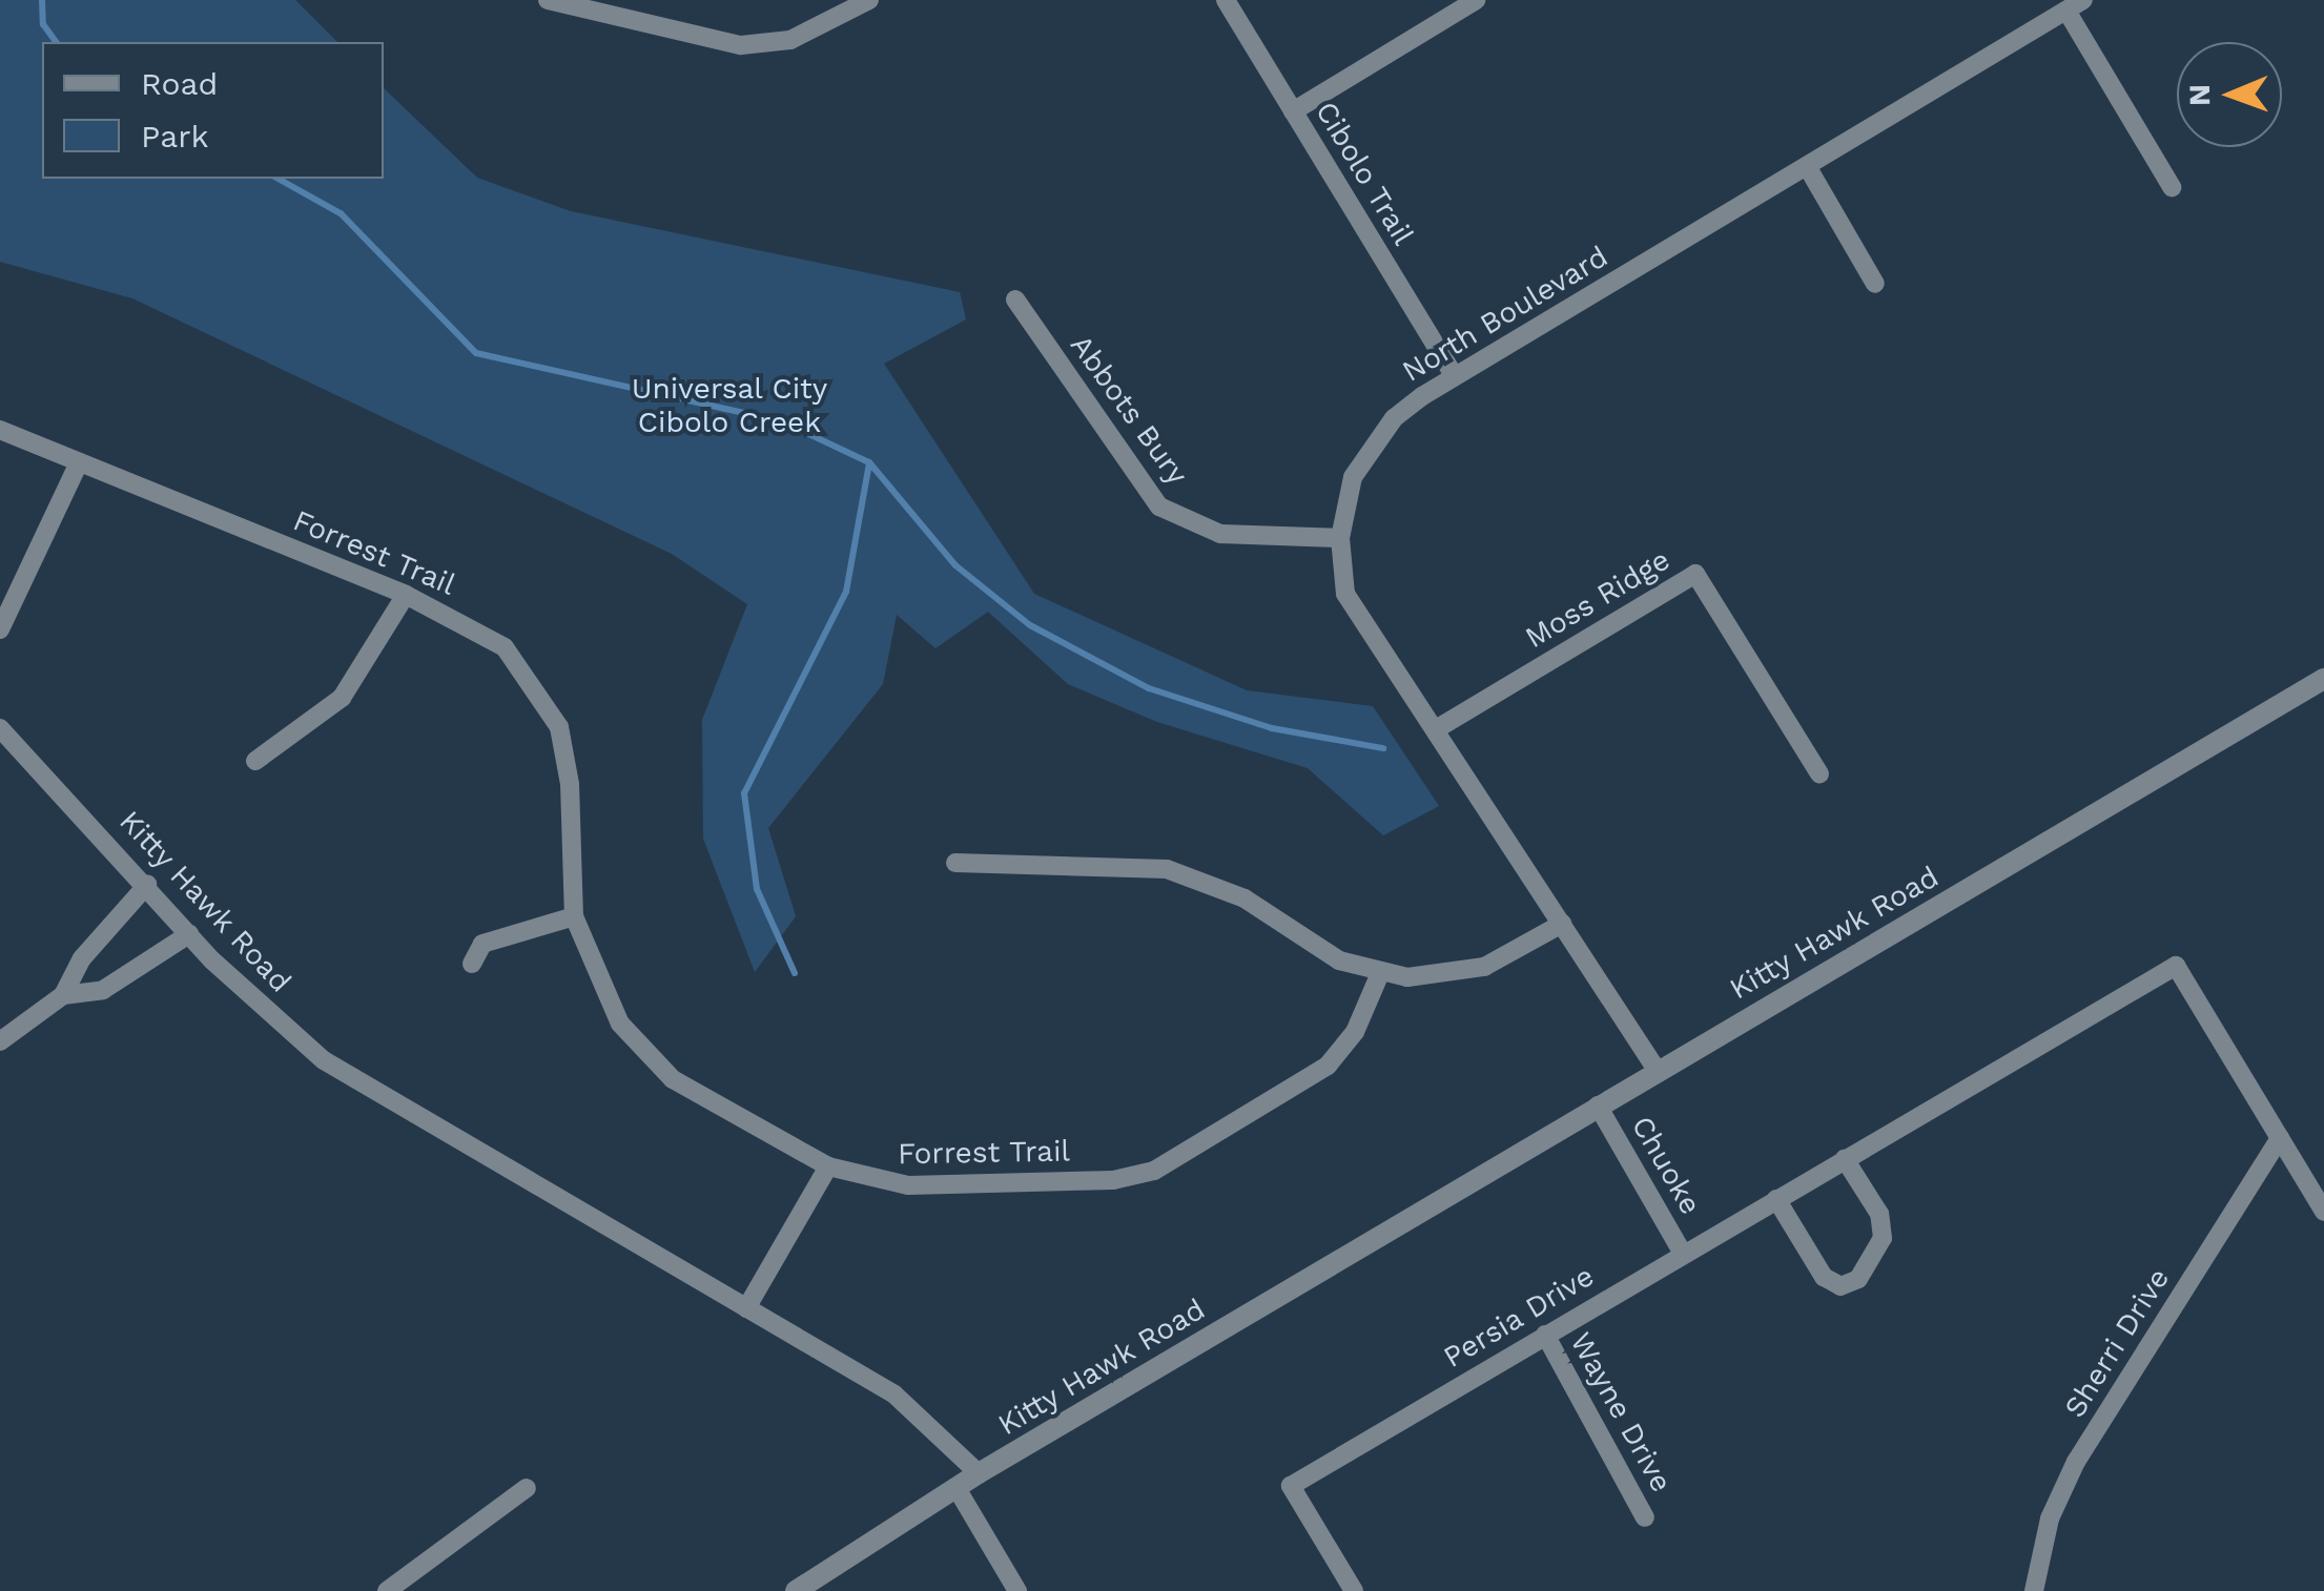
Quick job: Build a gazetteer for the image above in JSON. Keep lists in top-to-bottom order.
{
  "streets": {
    "street": [
      "Cibolo Trail",
      "North Boulevard",
      "Abbots Bury",
      "Forrest Trail",
      "Moss Ridge",
      "Kitty Hawk Road",
      "Chuoke",
      "Persia Drive",
      "Sherri Drive",
      "Wayne Drive"
    ]
  },
  "crossings": [
    ["Cibolo Trail", "North Boulevard"],
    ["North Boulevard", "Abbots Bury"],
    ["North Boulevard", "Moss Ridge"],
    ["North Boulevard", "Kitty Hawk Road"],
    ["Kitty Hawk Road", "Chuoke"],
    ["Chuoke", "Persia Drive"],
    ["Persia Drive", "Sherri Drive"],
    ["Persia Drive", "Wayne Drive"]
  ],
  "parks": ["Universal City Cibolo Creek"],
  "legend": ["Road", "Park"],
  "north": "left"
}
